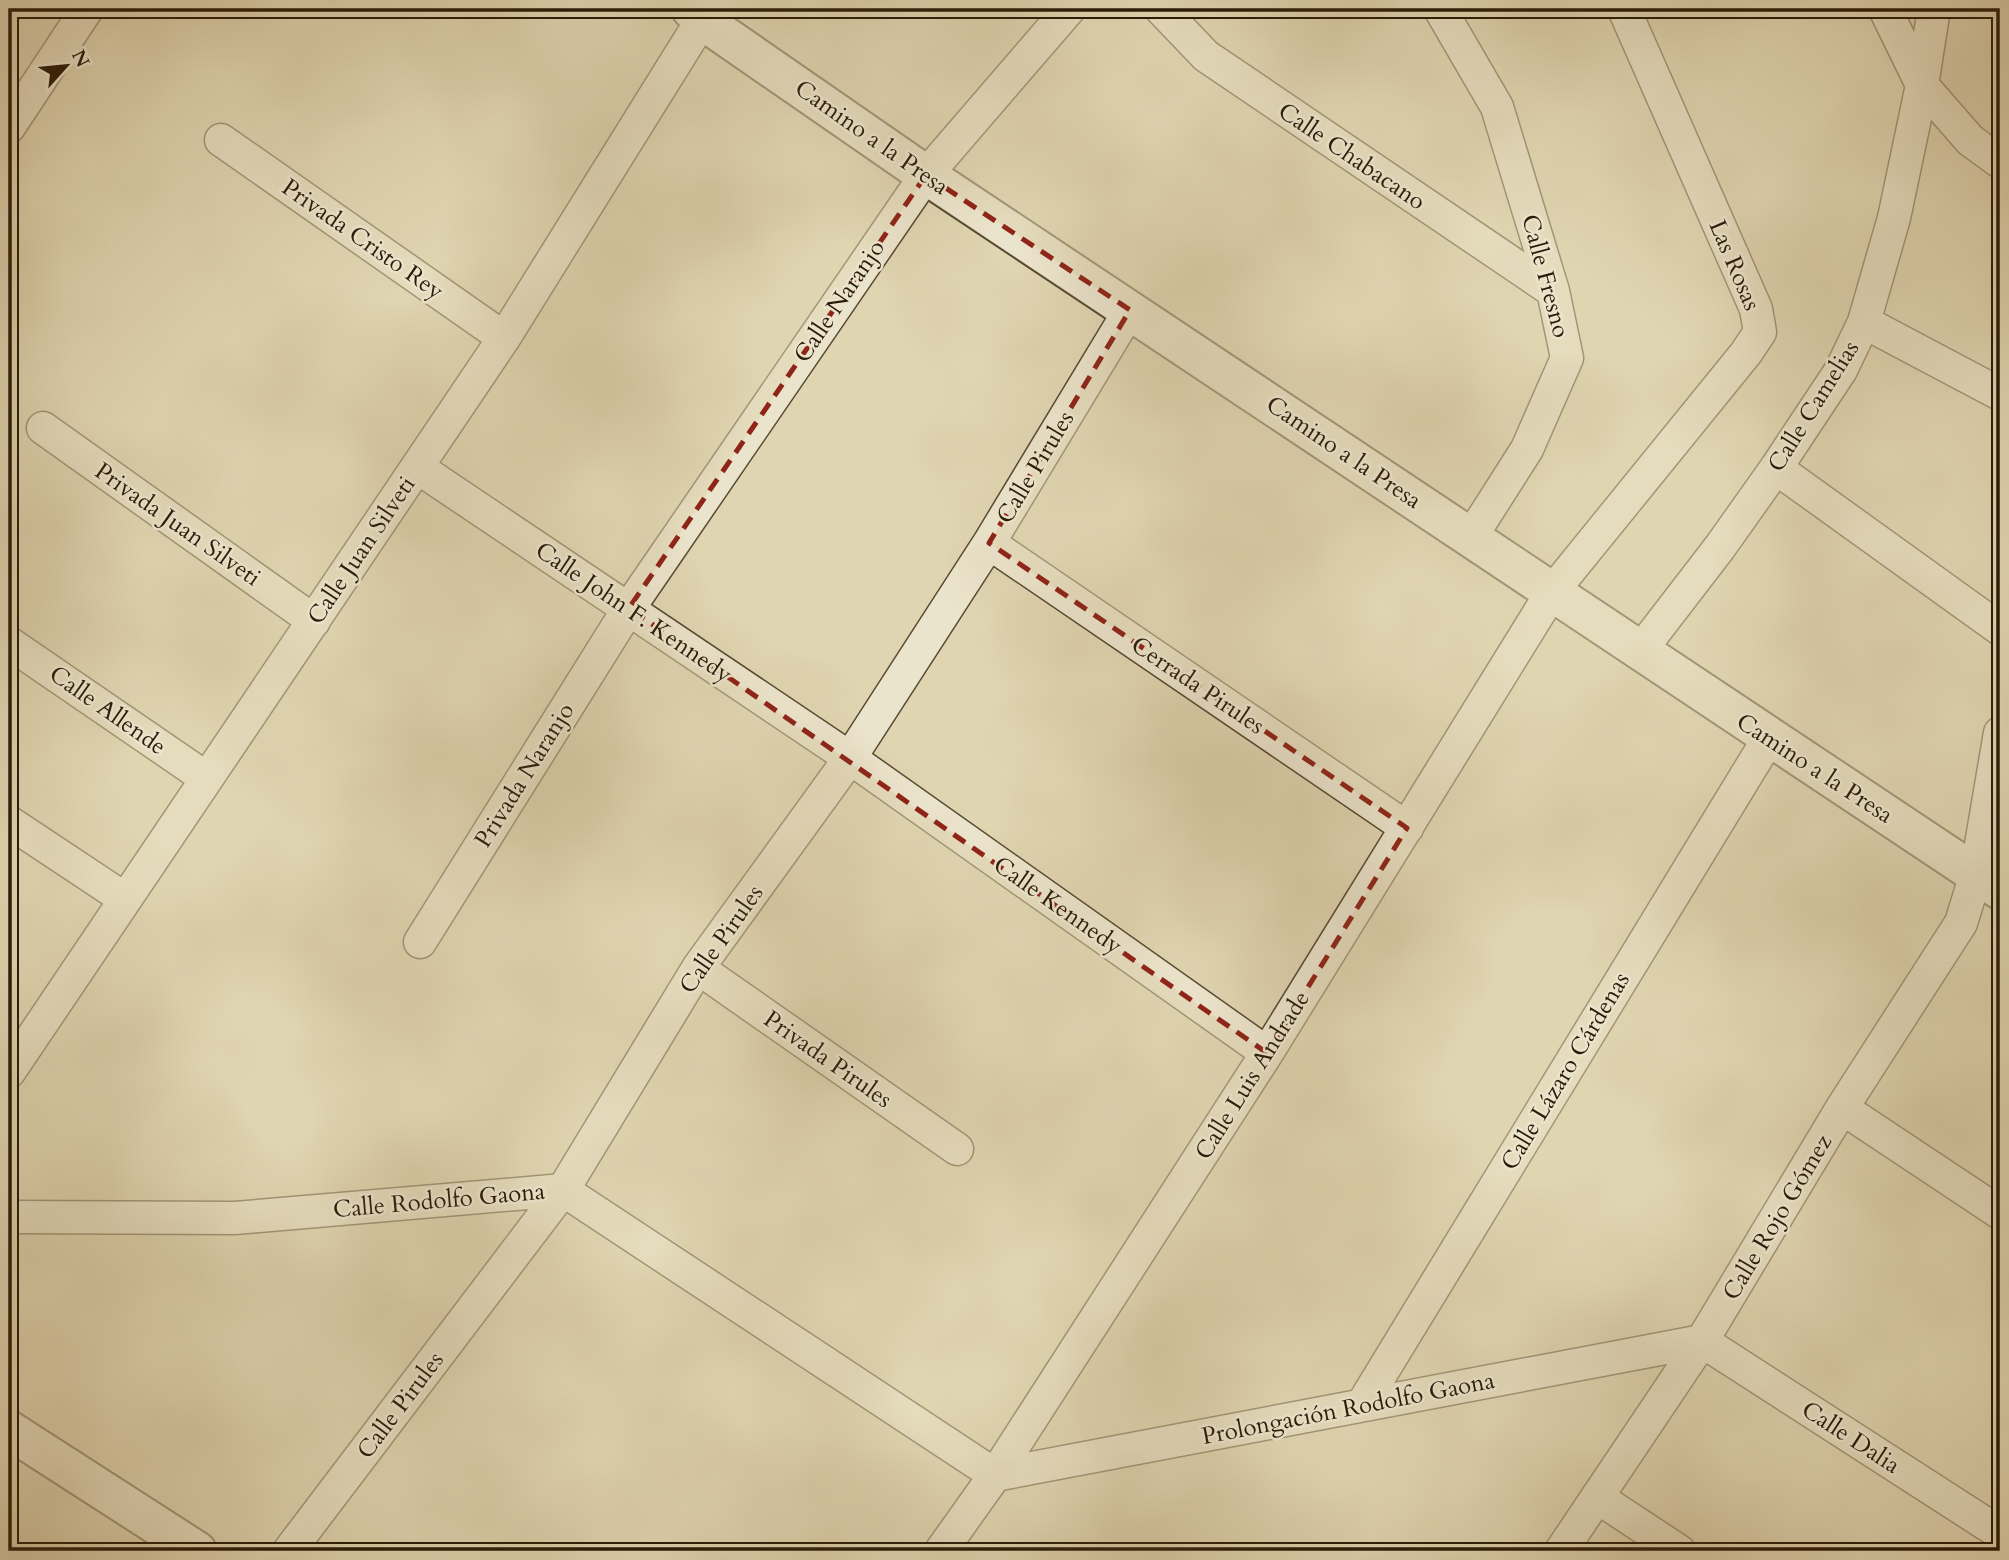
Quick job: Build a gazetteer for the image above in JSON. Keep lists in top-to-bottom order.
{
  "streets": {
    "street": [
      "Camino a la Presa",
      "Calle Chabacano",
      "Privada Cristo Rey",
      "Las Rosas",
      "Calle Fresno",
      "Calle Naranjo",
      "Calle Camelias",
      "Calle Pirules",
      "Privada Juan Silveti",
      "Calle Juan Silveti",
      "Calle John F. Kennedy",
      "Cerrada Pirules",
      "Calle Allende",
      "Privada Naranjo",
      "Calle Kennedy",
      "Privada Pirules",
      "Calle Lázaro Cárdenas",
      "Calle Luis Andrade",
      "Calle Rodolfo Gaona",
      "Calle Rojo Gómez",
      "Prolongación Rodolfo Gaona",
      "Calle Dalia"
    ]
  },
  "crossings": [
    ["Camino a la Presa", "Las Rosas"],
    ["Camino a la Presa", "Calle Fresno"],
    ["Camino a la Presa", "Calle Naranjo"],
    ["Camino a la Presa", "Calle Camelias"],
    ["Camino a la Presa", "Calle Pirules"],
    ["Camino a la Presa", "Calle Juan Silveti"],
    ["Camino a la Presa", "Calle Lázaro Cárdenas"],
    ["Camino a la Presa", "Calle Luis Andrade"],
    ["Camino a la Presa", "Calle Rojo Gómez"],
    ["Calle Chabacano", "Calle Fresno"],
    ["Privada Cristo Rey", "Calle Juan Silveti"],
    ["Las Rosas", "Calle Luis Andrade"],
    ["Calle Naranjo", "Calle John F. Kennedy"],
    ["Calle Naranjo", "Privada Naranjo"],
    ["Calle Pirules", "Calle John F. Kennedy"],
    ["Calle Pirules", "Cerrada Pirules"],
    ["Calle Pirules", "Calle Kennedy"],
    ["Calle Pirules", "Privada Pirules"],
    ["Calle Pirules", "Calle Rodolfo Gaona"],
    ["Privada Juan Silveti", "Calle Juan Silveti"],
    ["Calle Juan Silveti", "Calle John F. Kennedy"],
    ["Calle Juan Silveti", "Calle Allende"],
    ["Calle John F. Kennedy", "Privada Naranjo"],
    ["Calle John F. Kennedy", "Calle Kennedy"],
    ["Cerrada Pirules", "Calle Luis Andrade"],
    ["Calle Kennedy", "Calle Luis Andrade"],
    ["Calle Lázaro Cárdenas", "Prolongación Rodolfo Gaona"],
    ["Calle Luis Andrade", "Calle Rodolfo Gaona"],
    ["Calle Luis Andrade", "Prolongación Rodolfo Gaona"],
    ["Calle Rodolfo Gaona", "Prolongación Rodolfo Gaona"],
    ["Calle Rojo Gómez", "Prolongación Rodolfo Gaona"],
    ["Calle Rojo Gómez", "Calle Dalia"],
    ["Prolongación Rodolfo Gaona", "Calle Dalia"]
  ],
  "north": "top right"
}
